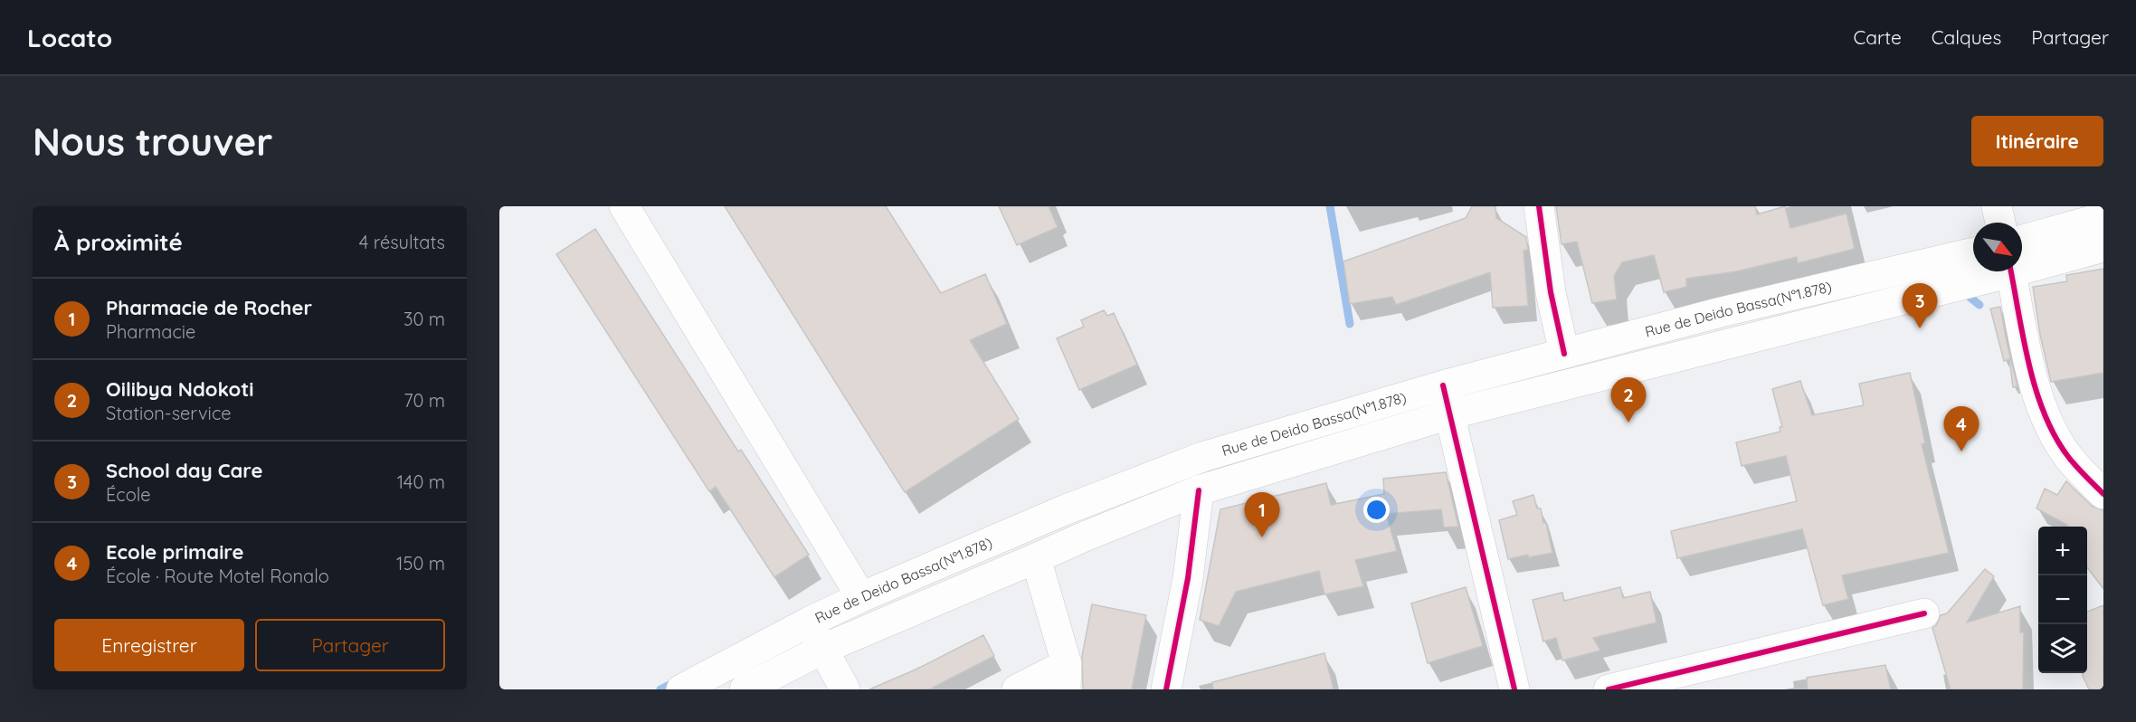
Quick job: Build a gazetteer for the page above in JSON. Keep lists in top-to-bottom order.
{
  "streets": {
    "main road": ["Rue de Deido Bassa(N°1.878)"]
  },
  "north": "bottom right",
  "page": {
    "header": "Locato",
    "nav": ["Carte", "Calques", "Partager"],
    "buttons": [
      "Itinéraire",
      ["Enregistrer", "Partager"]
    ],
    "title": "Nous trouver",
    "heading": ["À proximité", "4 résultats"],
    "list": [
      {
        "mark": "1",
        "name": "Pharmacie de Rocher",
        "note": "Pharmacie",
        "value": "30 m"
      },
      {
        "mark": "2",
        "name": "Oilibya Ndokoti",
        "note": "Station-service",
        "value": "70 m"
      },
      {
        "mark": "3",
        "name": "School day Care",
        "note": "École",
        "value": "140 m"
      },
      {
        "mark": "4",
        "name": "Ecole primaire",
        "note": "École · Route Motel Ronalo",
        "value": "150 m"
      }
    ],
    "pins": [
      "3",
      "2",
      "4",
      "1"
    ],
    "map_buttons": ["+", "−"]
  }
}
